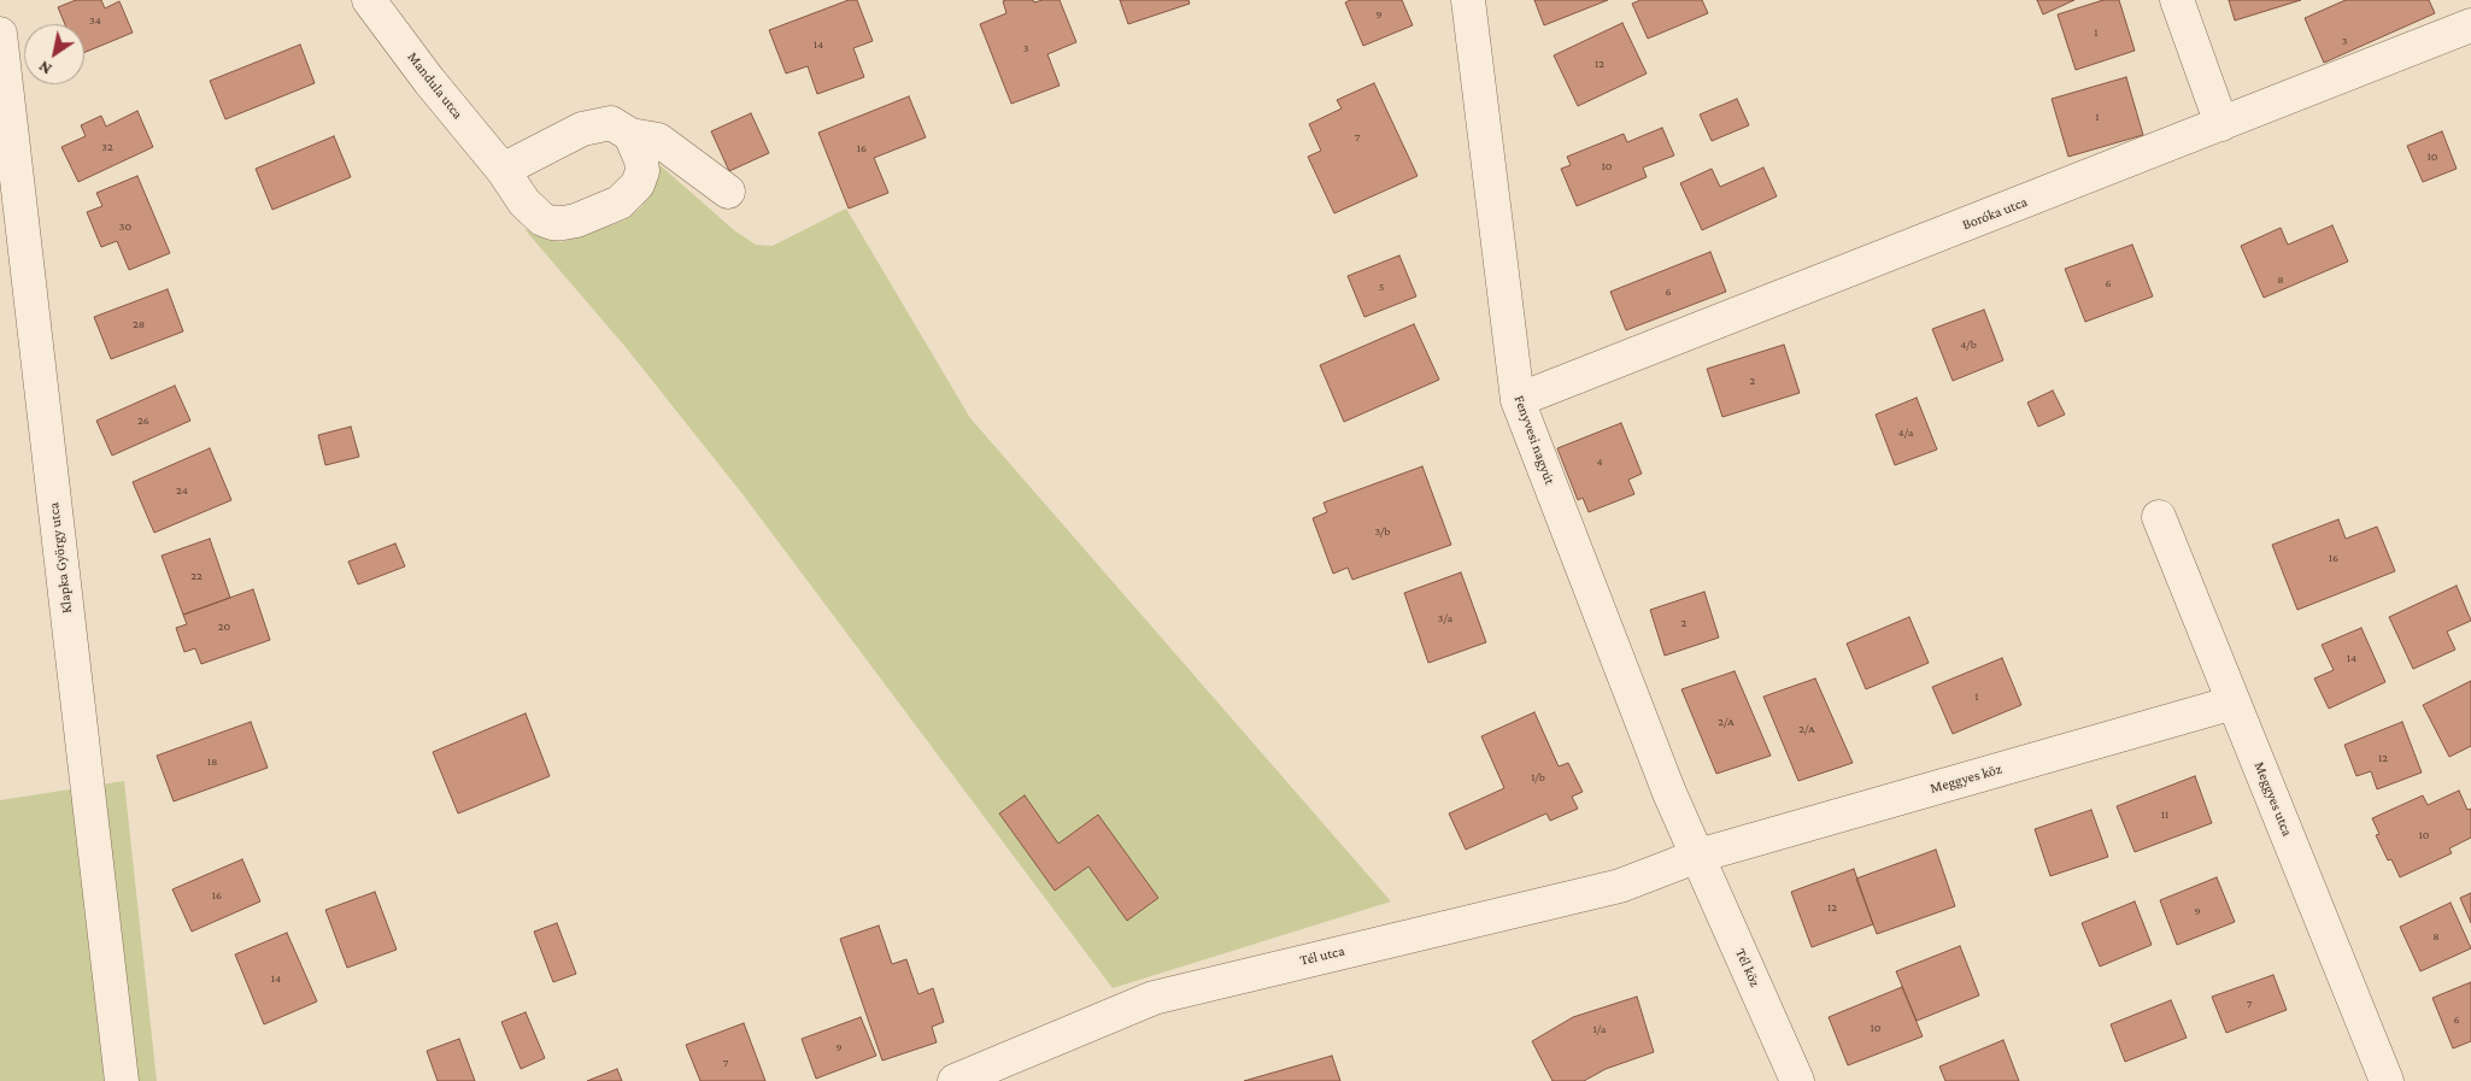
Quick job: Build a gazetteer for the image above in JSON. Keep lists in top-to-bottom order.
{
  "streets": {
    "street": [
      "Mandula utca",
      "Boróka utca",
      "Fenyvesi nagyút",
      "Klapka György utca",
      "Meggyes köz",
      "Meggyes utca",
      "Tél utca",
      "Tél köz"
    ]
  },
  "crossings": [
    ["Boróka utca", "Fenyvesi nagyút"],
    ["Fenyvesi nagyút", "Meggyes köz"],
    ["Fenyvesi nagyút", "Tél utca"],
    ["Fenyvesi nagyút", "Tél köz"],
    ["Meggyes köz", "Meggyes utca"],
    ["Meggyes köz", "Tél utca"],
    ["Meggyes köz", "Tél köz"],
    ["Tél utca", "Tél köz"]
  ],
  "house_numbers": [
    "9",
    "34",
    "1",
    "3",
    "14",
    "3",
    "12",
    "1",
    "7",
    "32",
    "16",
    "10",
    "10",
    "30",
    "8",
    "6",
    "5",
    "6",
    "28",
    "4/b",
    "2",
    "26",
    "4/a",
    "4",
    "24",
    "3/b",
    "16",
    "22",
    "3/a",
    "2",
    "20",
    "14",
    "1",
    "2/A",
    "2/A",
    "12",
    "18",
    "1/b",
    "11",
    "10",
    "16",
    "12",
    "9",
    "8",
    "14",
    "7",
    "6",
    "10",
    "1/a",
    "9",
    "7"
  ],
  "north": "bottom left"
}
